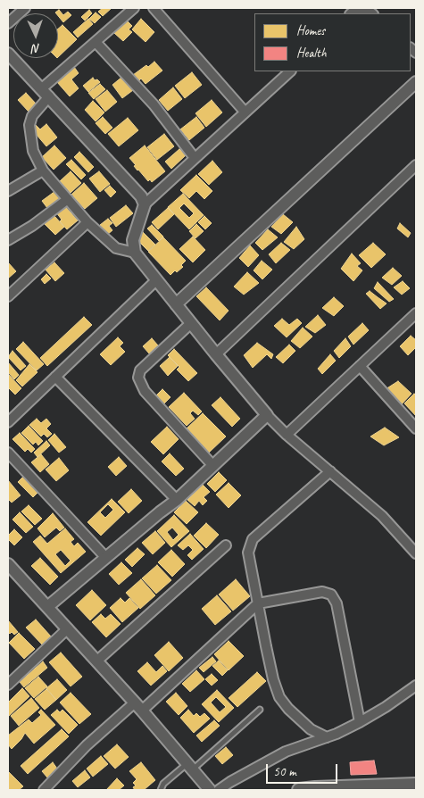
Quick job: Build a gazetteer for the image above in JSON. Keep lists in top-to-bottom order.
{
  "legend": ["Homes", "Health"],
  "scale_bar": "50 m",
  "north": "bottom"
}
